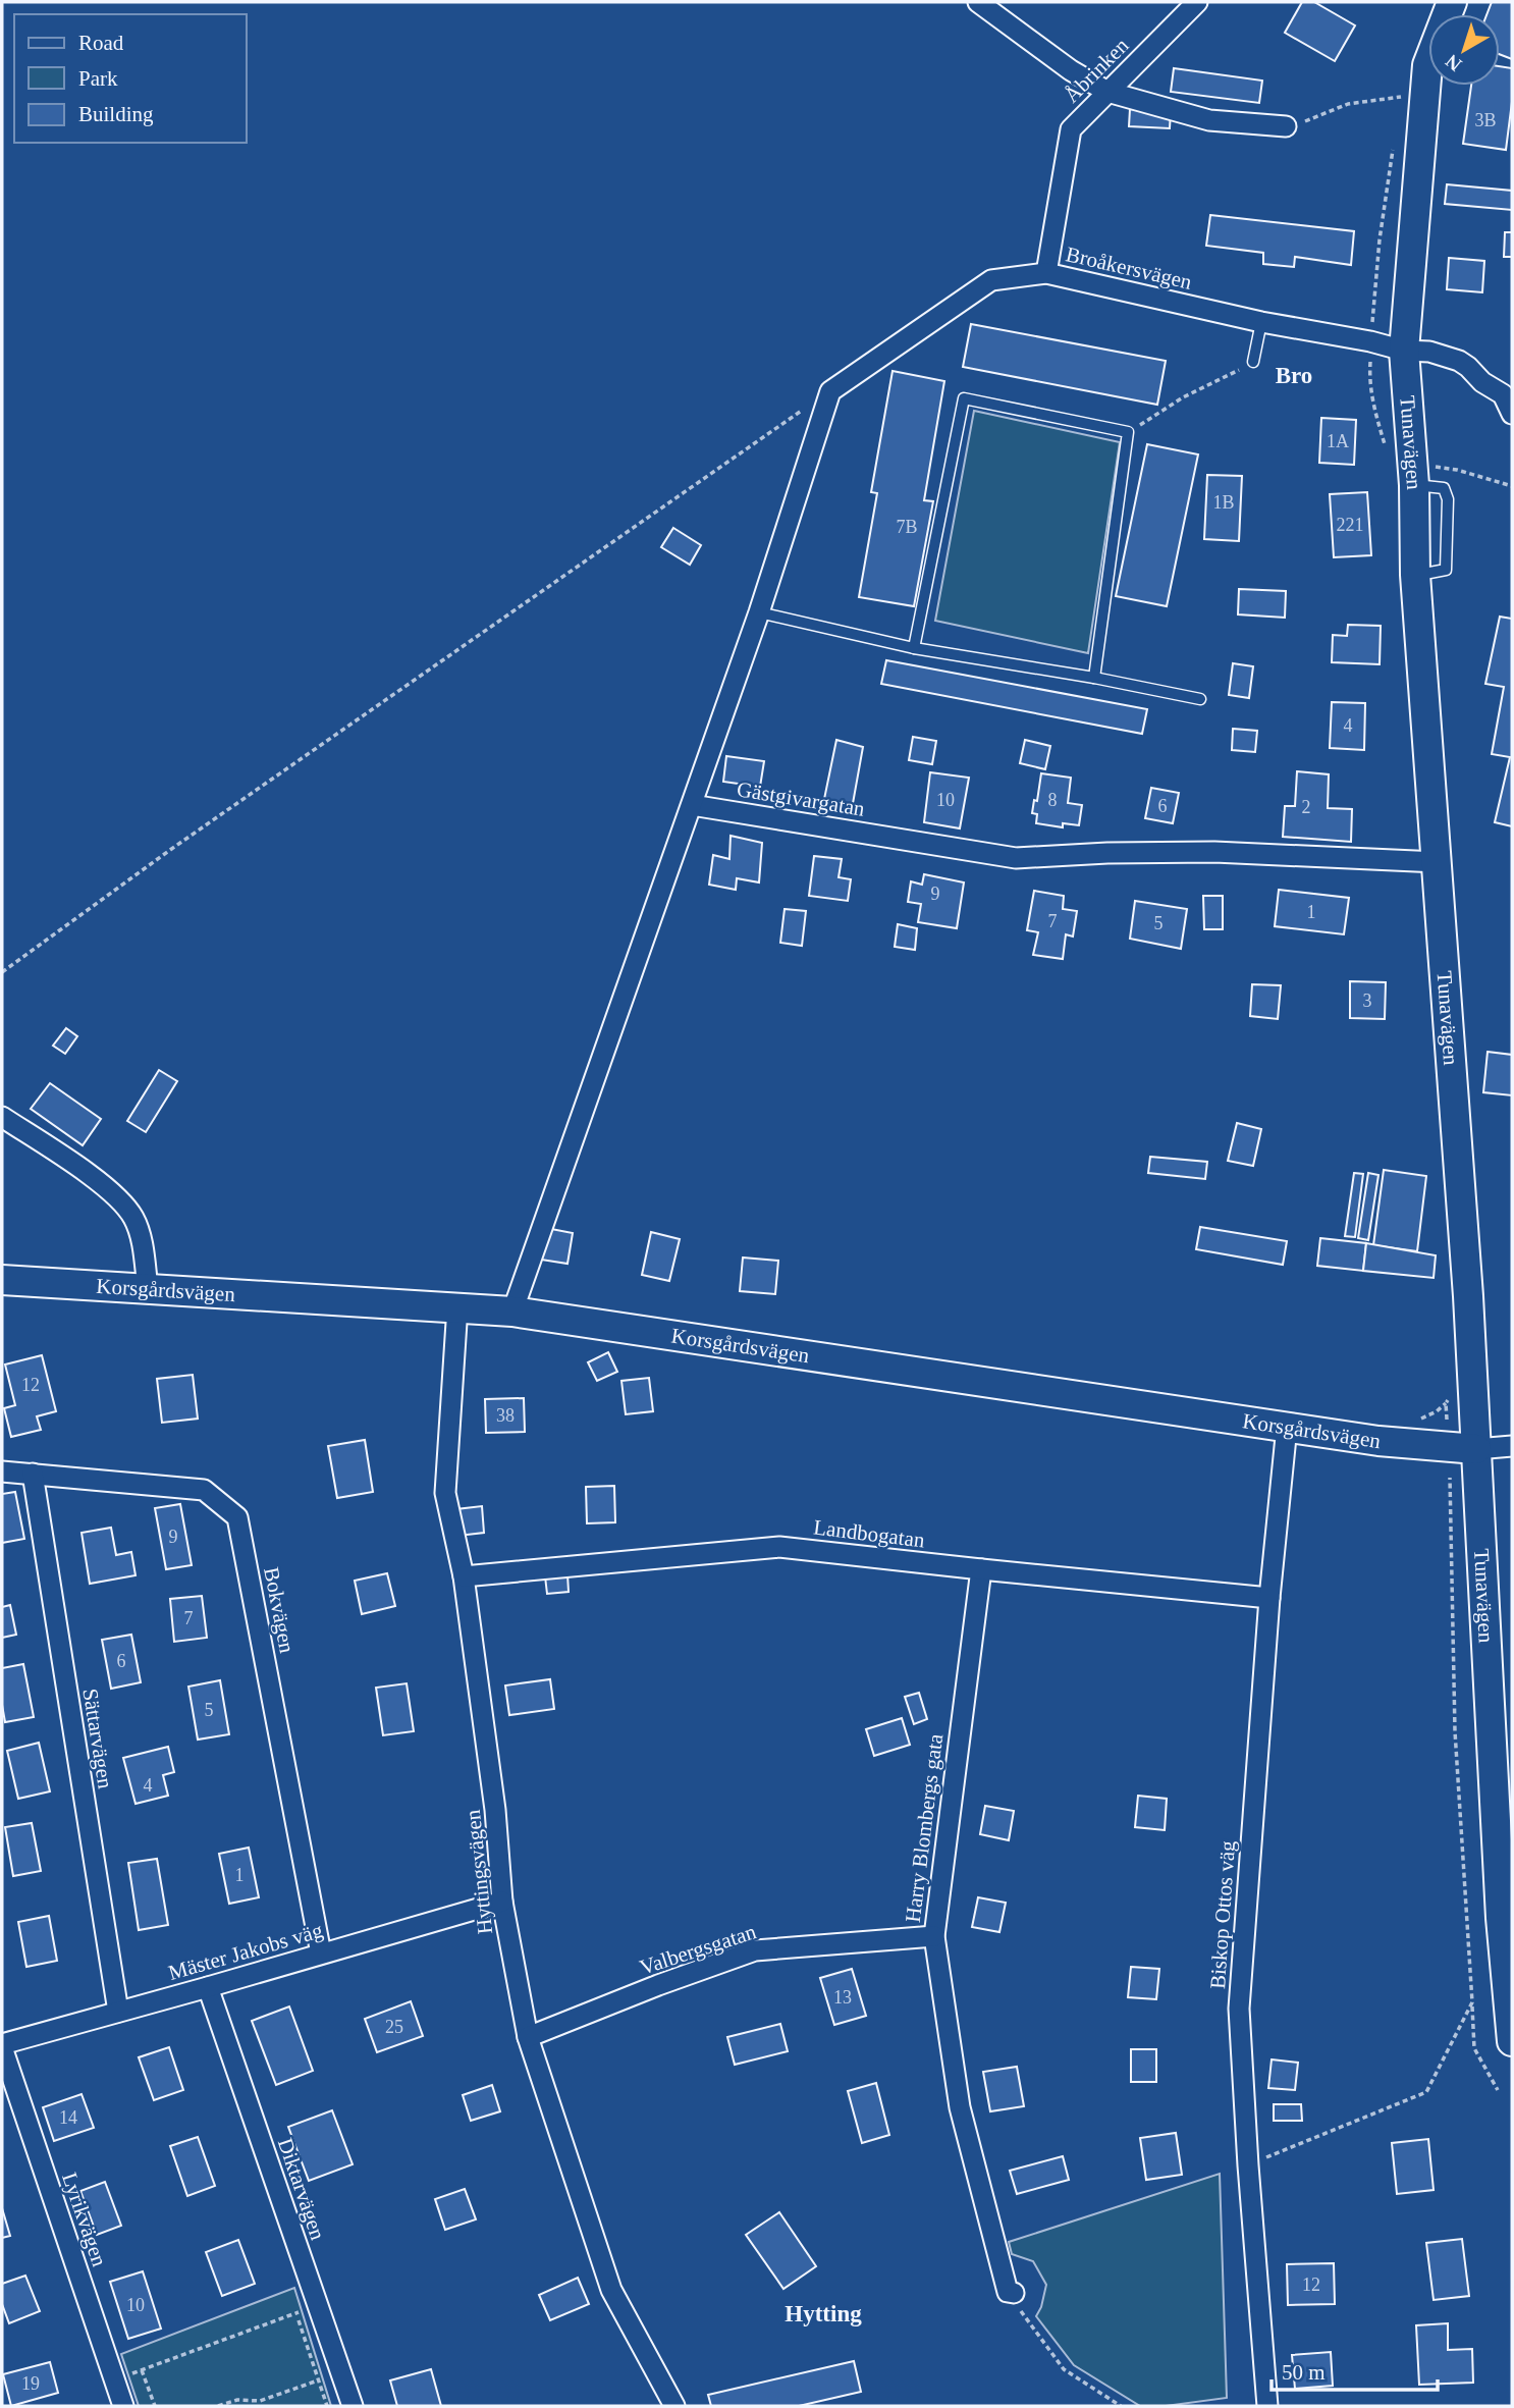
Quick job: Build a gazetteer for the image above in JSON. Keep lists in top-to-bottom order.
{
  "streets": {
    "street": [
      "Åbrinken",
      "Broåkersvägen",
      "Tunavägen",
      "Gästgivargatan",
      "Korsgårdsvägen",
      "Landbogatan",
      "Bokvägen",
      "Sättarvägen",
      "Harry Blombergs gata",
      "Hyttingsvägen",
      "Biskop Ottos väg",
      "Valbergsgatan",
      "Mäster Jakobs väg",
      "Diktarvägen",
      "Lyrikvägen"
    ]
  },
  "crossings": [
    ["Åbrinken", "Broåkersvägen"],
    ["Broåkersvägen", "Tunavägen"],
    ["Tunavägen", "Gästgivargatan"],
    ["Tunavägen", "Korsgårdsvägen"],
    ["Korsgårdsvägen", "Hyttingsvägen"],
    ["Korsgårdsvägen", "Biskop Ottos väg"],
    ["Landbogatan", "Harry Blombergs gata"],
    ["Landbogatan", "Hyttingsvägen"],
    ["Landbogatan", "Biskop Ottos väg"],
    ["Bokvägen", "Sättarvägen"],
    ["Bokvägen", "Mäster Jakobs väg"],
    ["Sättarvägen", "Mäster Jakobs väg"],
    ["Harry Blombergs gata", "Valbergsgatan"],
    ["Hyttingsvägen", "Valbergsgatan"],
    ["Hyttingsvägen", "Mäster Jakobs väg"],
    ["Mäster Jakobs väg", "Diktarvägen"],
    ["Mäster Jakobs väg", "Lyrikvägen"]
  ],
  "districts": ["Bro", "Hytting"],
  "house_numbers": [
    "3B",
    "1A",
    "1B",
    "221",
    "7B",
    "4",
    "10",
    "8",
    "6",
    "2",
    "9",
    "1",
    "7",
    "5",
    "3",
    "12",
    "38",
    "9",
    "7",
    "6",
    "5",
    "4",
    "1",
    "13",
    "25",
    "14",
    "12",
    "10",
    "19"
  ],
  "legend": ["Road", "Park", "Building"],
  "scale_bar": "50 m",
  "north": "bottom left"
}
